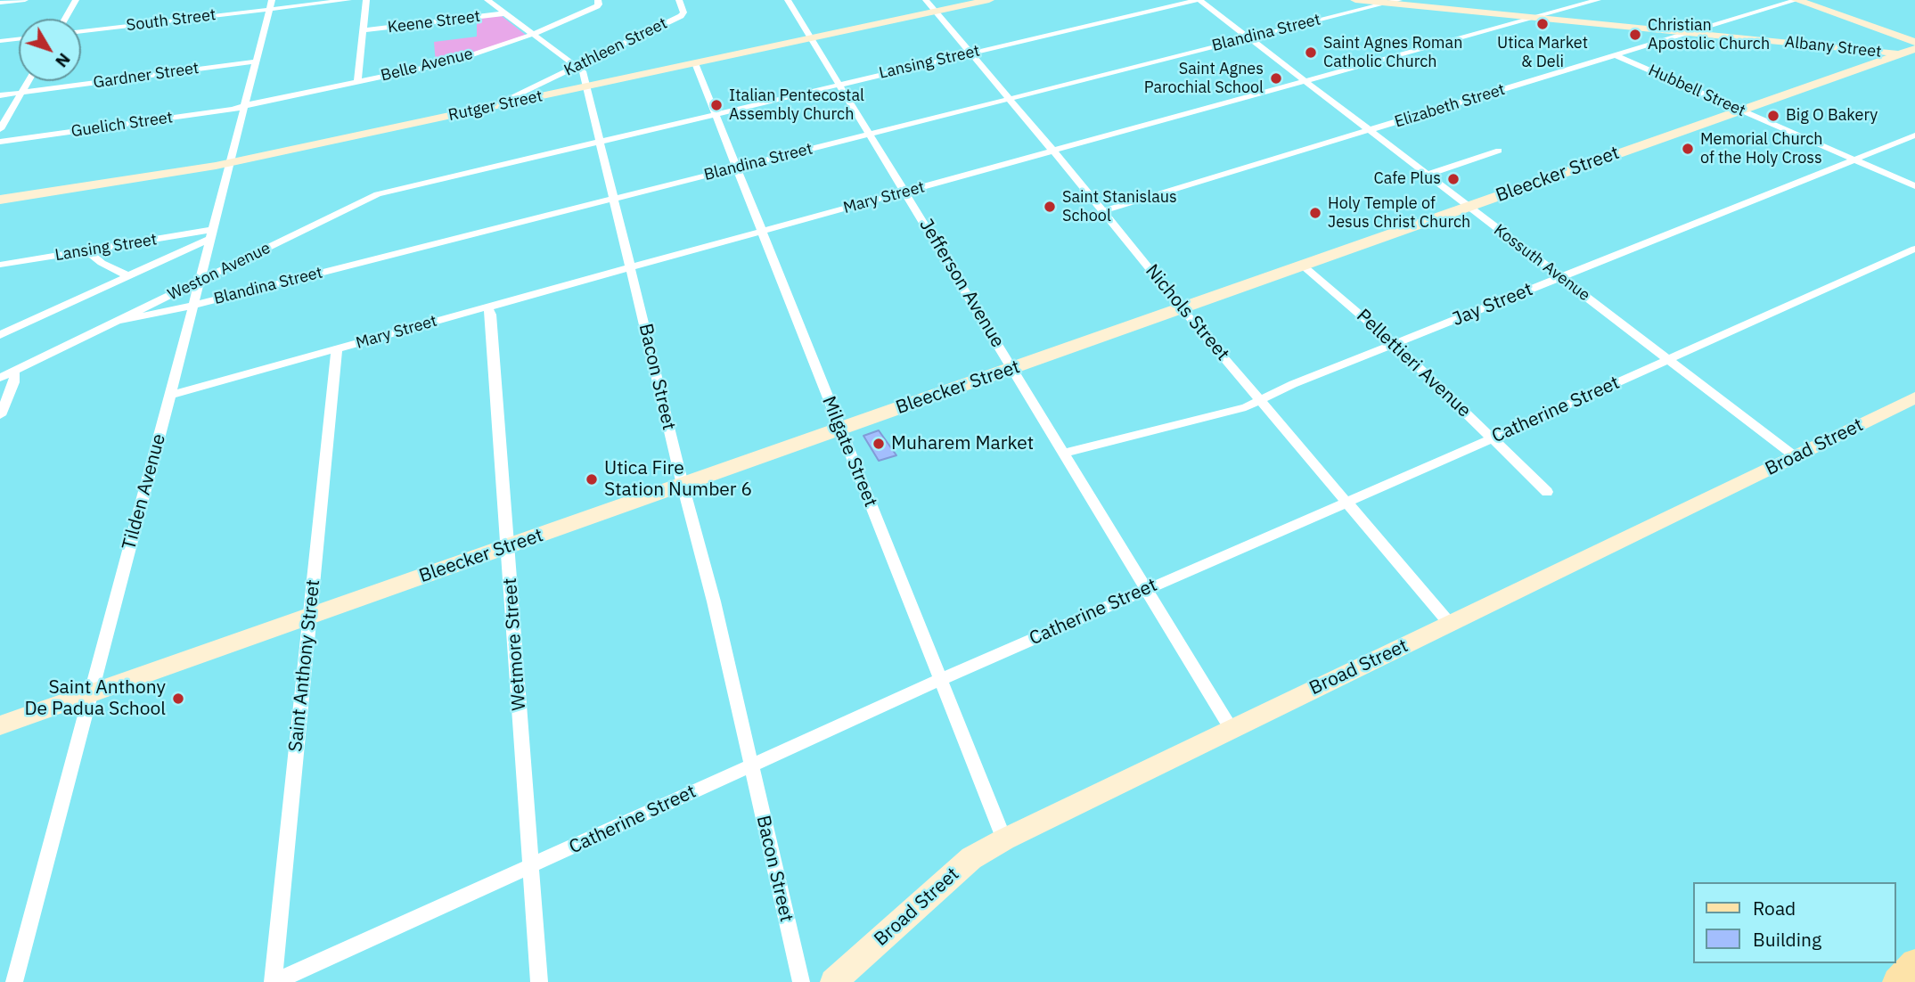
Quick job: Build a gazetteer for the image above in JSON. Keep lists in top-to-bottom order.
{
  "streets": {
    "street": [
      "South Street",
      "Keene Street",
      "Blandina Street",
      "Kathleen Street",
      "Albany Street",
      "Lansing Street",
      "Belle Avenue",
      "Gardner Street",
      "Hubbell Street",
      "Rutger Street",
      "Elizabeth Street",
      "Guelich Street",
      "Bleecker Street",
      "Mary Street",
      "Kossuth Avenue",
      "Weston Avenue",
      "Jefferson Avenue",
      "Jay Street",
      "Nichols Street",
      "Pellettieri Avenue",
      "Bacon Street",
      "Catherine Street",
      "Broad Street",
      "Milgate Street",
      "Tilden Avenue",
      "Wetmore Street",
      "Saint Anthony Street"
    ]
  },
  "crossings": [
    ["South Street", "Tilden Avenue"],
    ["Keene Street", "Bacon Street"],
    ["Blandina Street", "Albany Street"],
    ["Blandina Street", "Kossuth Avenue"],
    ["Blandina Street", "Weston Avenue"],
    ["Blandina Street", "Jefferson Avenue"],
    ["Blandina Street", "Nichols Street"],
    ["Blandina Street", "Bacon Street"],
    ["Blandina Street", "Milgate Street"],
    ["Blandina Street", "Tilden Avenue"],
    ["Kathleen Street", "Rutger Street"],
    ["Kathleen Street", "Bacon Street"],
    ["Albany Street", "Elizabeth Street"],
    ["Albany Street", "Bleecker Street"],
    ["Albany Street", "Mary Street"],
    ["Lansing Street", "Kossuth Avenue"],
    ["Lansing Street", "Weston Avenue"],
    ["Lansing Street", "Jefferson Avenue"],
    ["Lansing Street", "Nichols Street"],
    ["Lansing Street", "Bacon Street"],
    ["Lansing Street", "Milgate Street"],
    ["Lansing Street", "Tilden Avenue"],
    ["Belle Avenue", "Guelich Street"],
    ["Belle Avenue", "Bacon Street"],
    ["Belle Avenue", "Tilden Avenue"],
    ["Gardner Street", "Tilden Avenue"],
    ["Hubbell Street", "Elizabeth Street"],
    ["Hubbell Street", "Bleecker Street"],
    ["Hubbell Street", "Jay Street"],
    ["Rutger Street", "Jefferson Avenue"],
    ["Rutger Street", "Nichols Street"],
    ["Rutger Street", "Bacon Street"],
    ["Rutger Street", "Milgate Street"],
    ["Rutger Street", "Tilden Avenue"],
    ["Elizabeth Street", "Kossuth Avenue"],
    ["Elizabeth Street", "Nichols Street"],
    ["Guelich Street", "Tilden Avenue"],
    ["Bleecker Street", "Kossuth Avenue"],
    ["Bleecker Street", "Jefferson Avenue"],
    ["Bleecker Street", "Nichols Street"],
    ["Bleecker Street", "Pellettieri Avenue"],
    ["Bleecker Street", "Bacon Street"],
    ["Bleecker Street", "Milgate Street"],
    ["Bleecker Street", "Tilden Avenue"],
    ["Bleecker Street", "Wetmore Street"],
    ["Bleecker Street", "Saint Anthony Street"],
    ["Mary Street", "Kossuth Avenue"],
    ["Mary Street", "Jefferson Avenue"],
    ["Mary Street", "Nichols Street"],
    ["Mary Street", "Bacon Street"],
    ["Mary Street", "Milgate Street"],
    ["Mary Street", "Tilden Avenue"],
    ["Mary Street", "Wetmore Street"],
    ["Mary Street", "Saint Anthony Street"],
    ["Kossuth Avenue", "Jay Street"],
    ["Kossuth Avenue", "Catherine Street"],
    ["Kossuth Avenue", "Broad Street"],
    ["Weston Avenue", "Tilden Avenue"],
    ["Jefferson Avenue", "Jay Street"],
    ["Jefferson Avenue", "Catherine Street"],
    ["Jefferson Avenue", "Broad Street"],
    ["Jay Street", "Nichols Street"],
    ["Jay Street", "Pellettieri Avenue"],
    ["Nichols Street", "Catherine Street"],
    ["Nichols Street", "Broad Street"],
    ["Pellettieri Avenue", "Catherine Street"],
    ["Bacon Street", "Catherine Street"],
    ["Catherine Street", "Milgate Street"],
    ["Catherine Street", "Wetmore Street"],
    ["Catherine Street", "Saint Anthony Street"],
    ["Broad Street", "Milgate Street"]
  ],
  "places": [
    "Utica Market & Deli",
    "Christian Apostolic Church",
    "Saint Agnes Roman Catholic Church",
    "Saint Agnes Parochial School",
    "Italian Pentecostal Assembly Church",
    "Big O Bakery",
    "Memorial Church of the Holy Cross",
    "Cafe Plus",
    "Saint Stanislaus School",
    "Holy Temple of Jesus Christ Church",
    "Muharem Market",
    "Utica Fire Station Number 6",
    "Saint Anthony De Padua School"
  ],
  "legend": ["Road", "Building"],
  "north": "bottom right"
}
